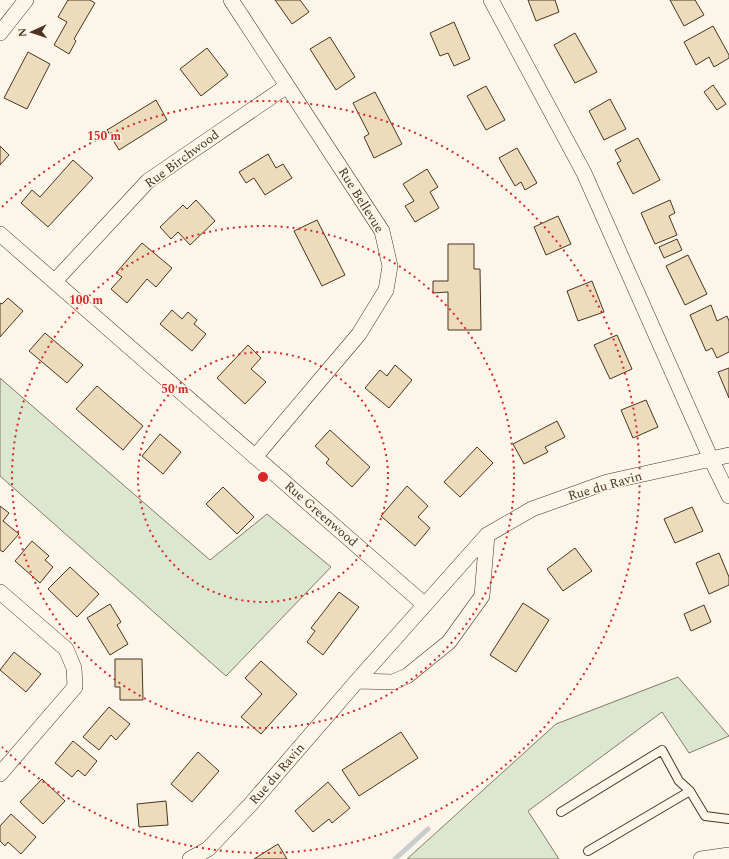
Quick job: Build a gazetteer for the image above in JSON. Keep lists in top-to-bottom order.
{
  "streets": {
    "street": [
      "Rue Birchwood",
      "Rue Bellevue",
      "Rue du Ravin",
      "Rue Greenwood"
    ]
  },
  "crossings": [
    ["Rue Birchwood", "Rue Bellevue"],
    ["Rue Birchwood", "Rue Greenwood"],
    ["Rue Bellevue", "Rue Greenwood"],
    ["Rue du Ravin", "Rue Greenwood"]
  ],
  "north": "left",
  "rings": ["150 m", "100 m", "50 m"]
}
